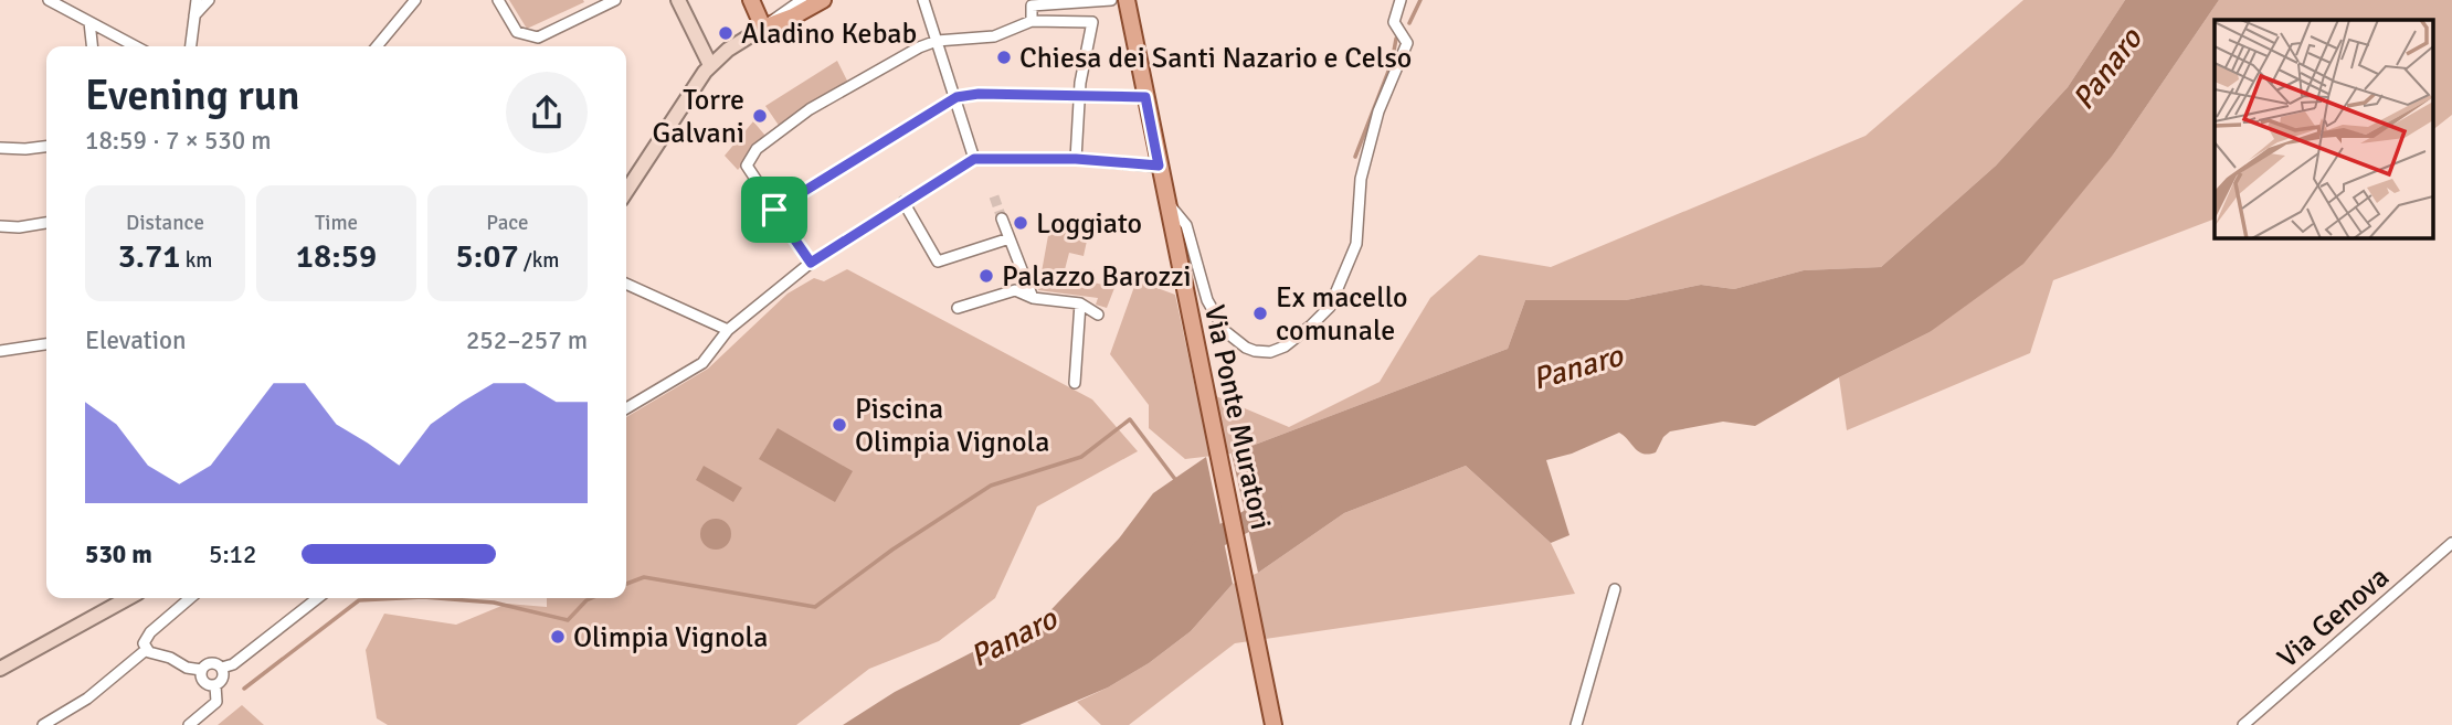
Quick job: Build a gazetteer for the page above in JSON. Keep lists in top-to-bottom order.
{
  "streets": {
    "main road": ["Via Ponte Muratori"],
    "street": ["Via Genova"]
  },
  "water": ["Panaro"],
  "places": [
    "Aladino Kebab",
    "Chiesa dei Santi Nazario e Celso",
    "Torre Galvani",
    "Loggiato",
    "Palazzo Barozzi",
    "Ex macello comunale",
    "Piscina Olimpia Vignola",
    "Olimpia Vignola"
  ],
  "page": {
    "heading": ["Evening run", "18:59 · 7 × 530 m"],
    "stats": [
      ["Distance", "3.71 km"],
      ["Time", "18:59"],
      ["Pace", "5:07 /km"]
    ],
    "chart": ["Elevation", "252–257 m"],
    "list": [
      {
        "name": "530 m",
        "note": "5:12"
      }
    ]
  }
}
